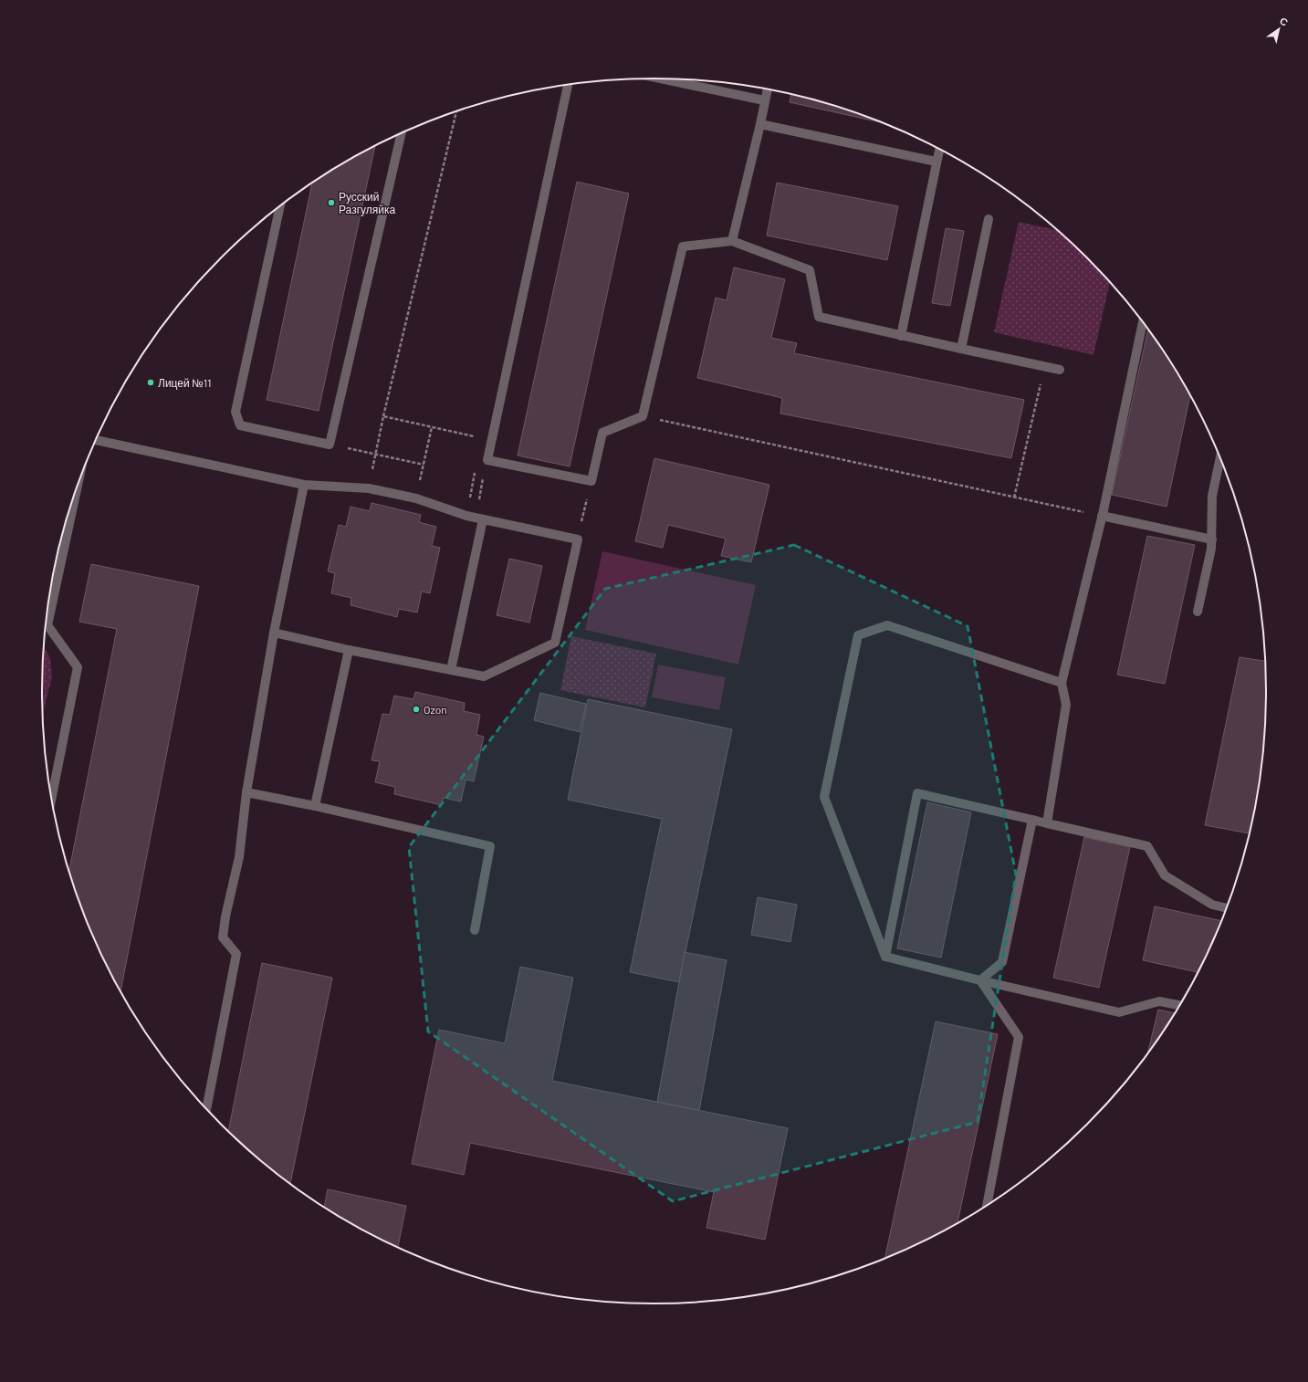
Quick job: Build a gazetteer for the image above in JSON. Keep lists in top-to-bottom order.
{
  "places": ["Русский Разгуляйка", "Лицей №11", "Ozon"],
  "north": "top right"
}
